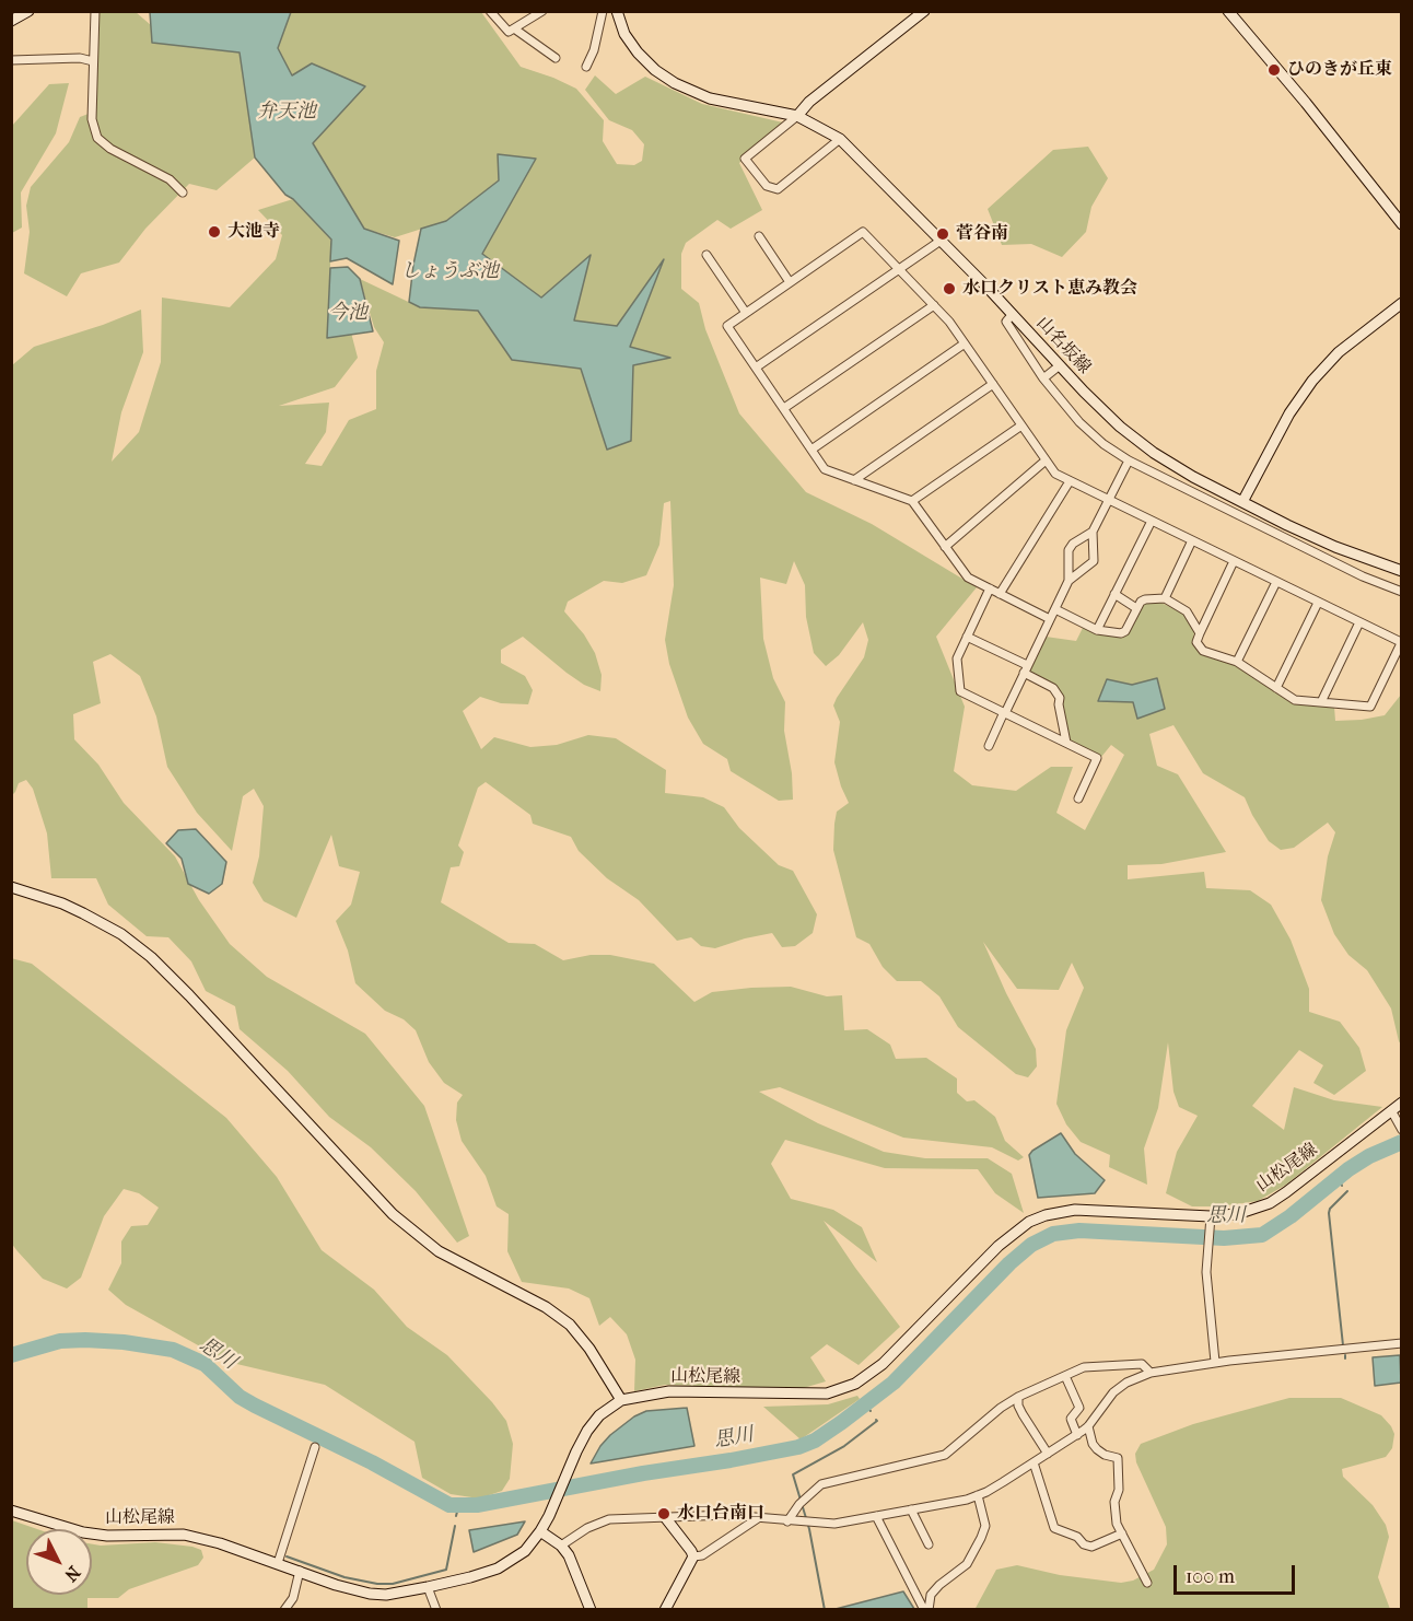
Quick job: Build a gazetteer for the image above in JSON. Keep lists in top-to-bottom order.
{
  "streets": {
    "main road": ["山名坂線", "山松尾線"]
  },
  "water": [
    "弁天池",
    "しょうぶ池",
    "今池",
    "思川"
  ],
  "places": [
    "ひのきが丘東",
    "大池寺",
    "菅谷南",
    "水口クリスト恵み教会",
    "水口台南口"
  ],
  "scale_bar": "100 m",
  "north": "bottom right"
}
